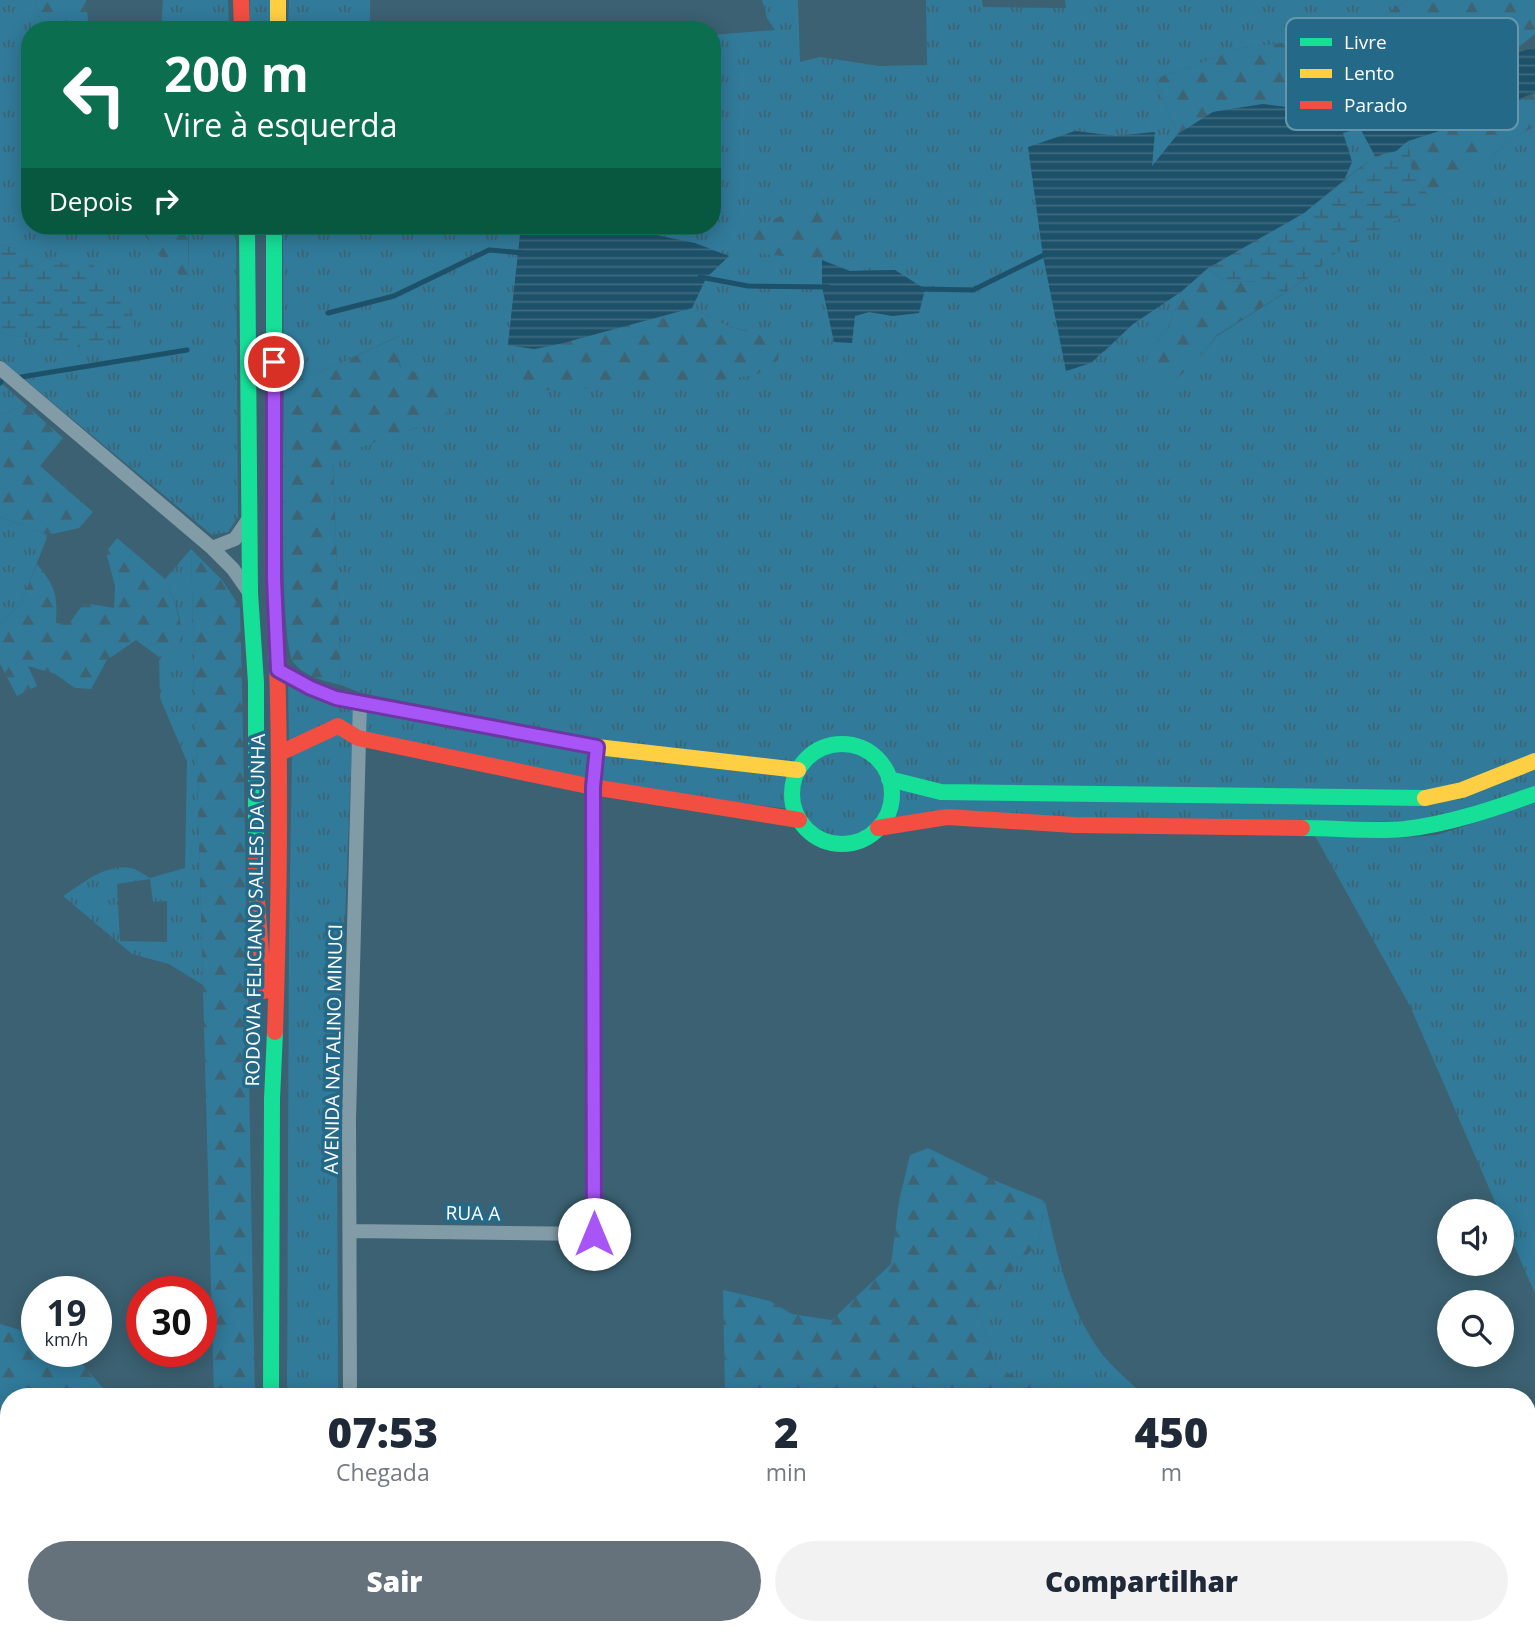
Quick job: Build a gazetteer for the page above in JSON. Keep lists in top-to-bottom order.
{
  "streets": {
    "street": ["RODOVIA FELICIANO SALLES DA CUNHA", "AVENIDA NATALINO MINUCI", "RUA A"]
  },
  "crossings": [
    ["AVENIDA NATALINO MINUCI", "RUA A"]
  ],
  "legend": ["Livre", "Lento", "Parado"],
  "page": {
    "turn": ["200 m", "Vire à esquerda"],
    "then": "Depois",
    "speed": "19 km/h",
    "limit": "30",
    "eta": [
      "07:53",
      "Chegada",
      "2",
      "min",
      "450",
      "m"
    ],
    "buttons": ["Sair", "Compartilhar"]
  }
}
